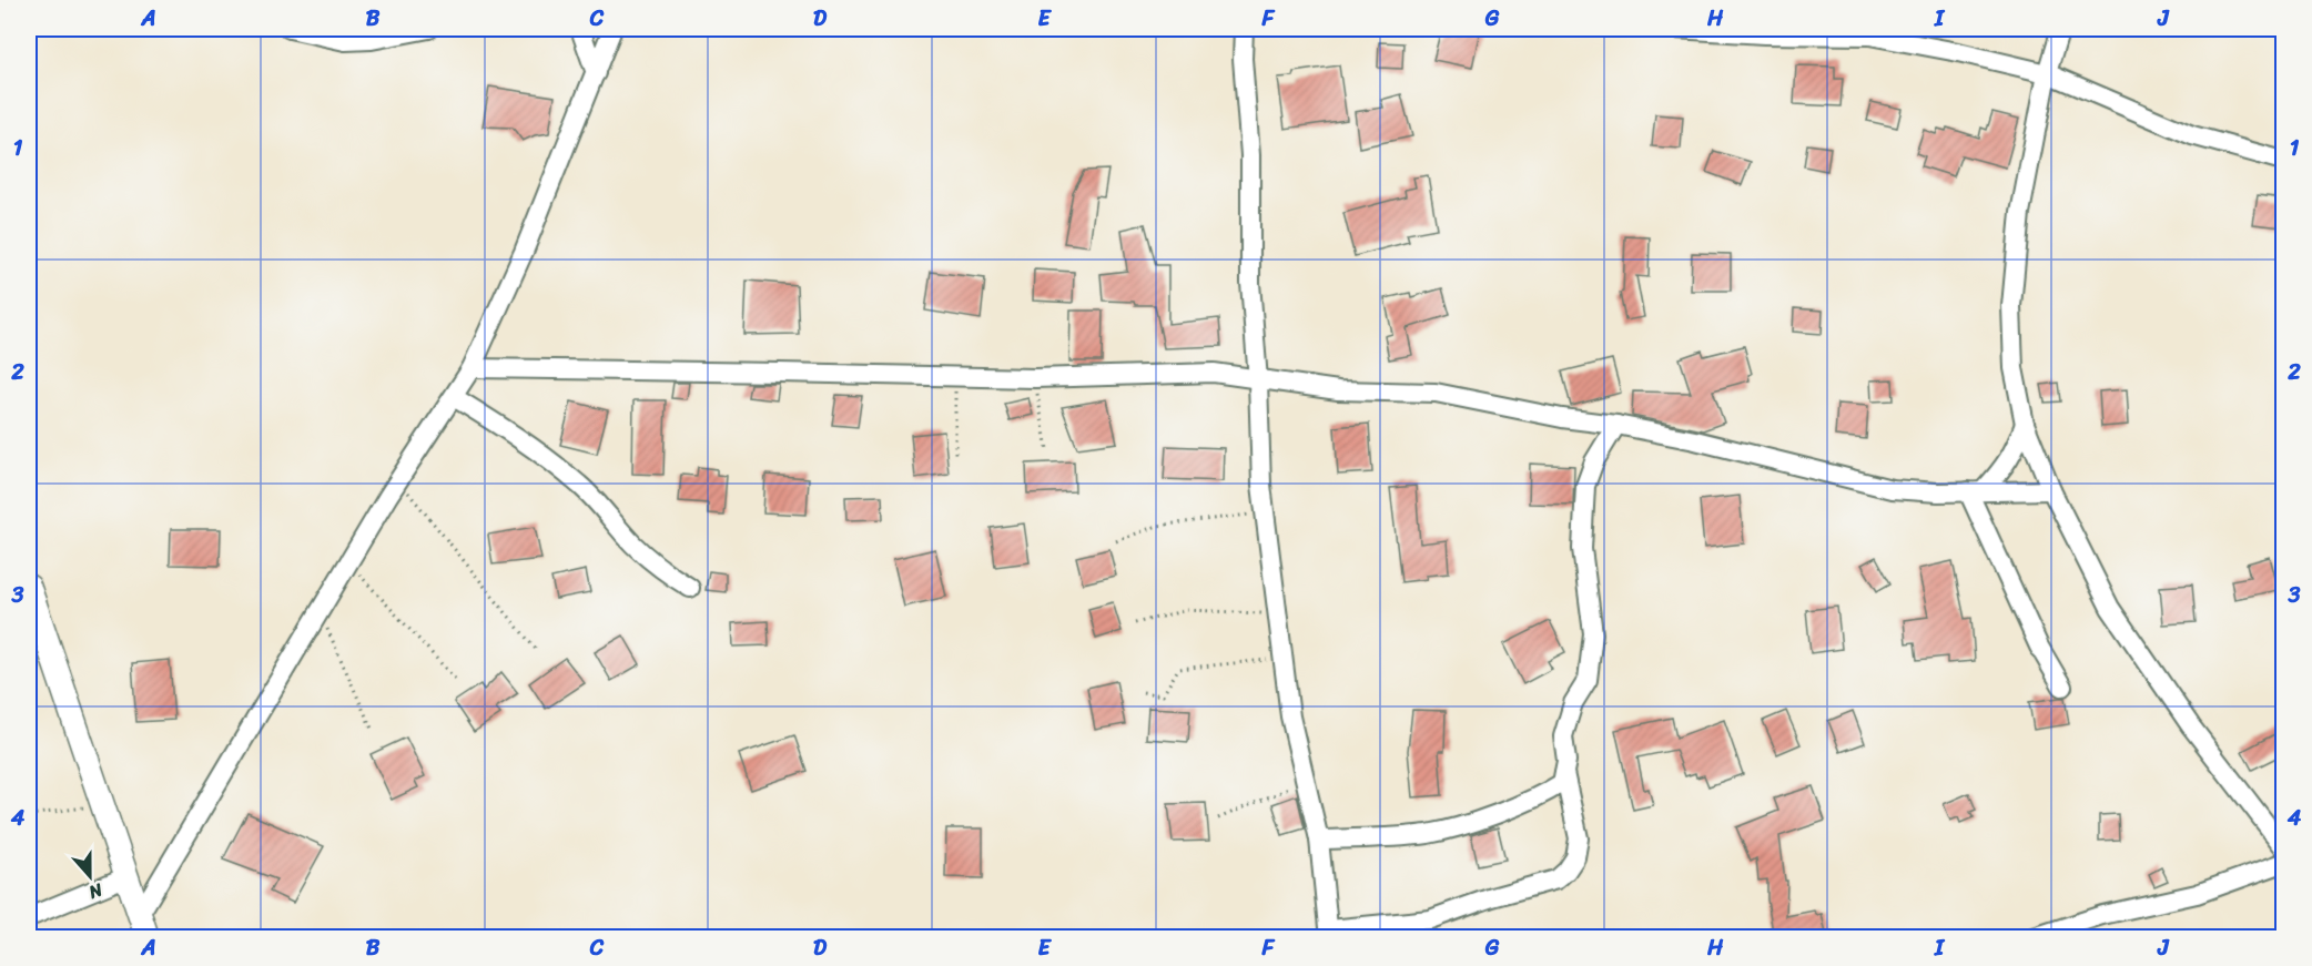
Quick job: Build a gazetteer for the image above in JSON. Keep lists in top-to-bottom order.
{
  "north": "bottom",
  "grid": {
    "columns": [
      "A",
      "B",
      "C",
      "D",
      "E",
      "F",
      "G",
      "H",
      "I",
      "J"
    ],
    "rows": [
      "1",
      "2",
      "3",
      "4"
    ]
  }
}
